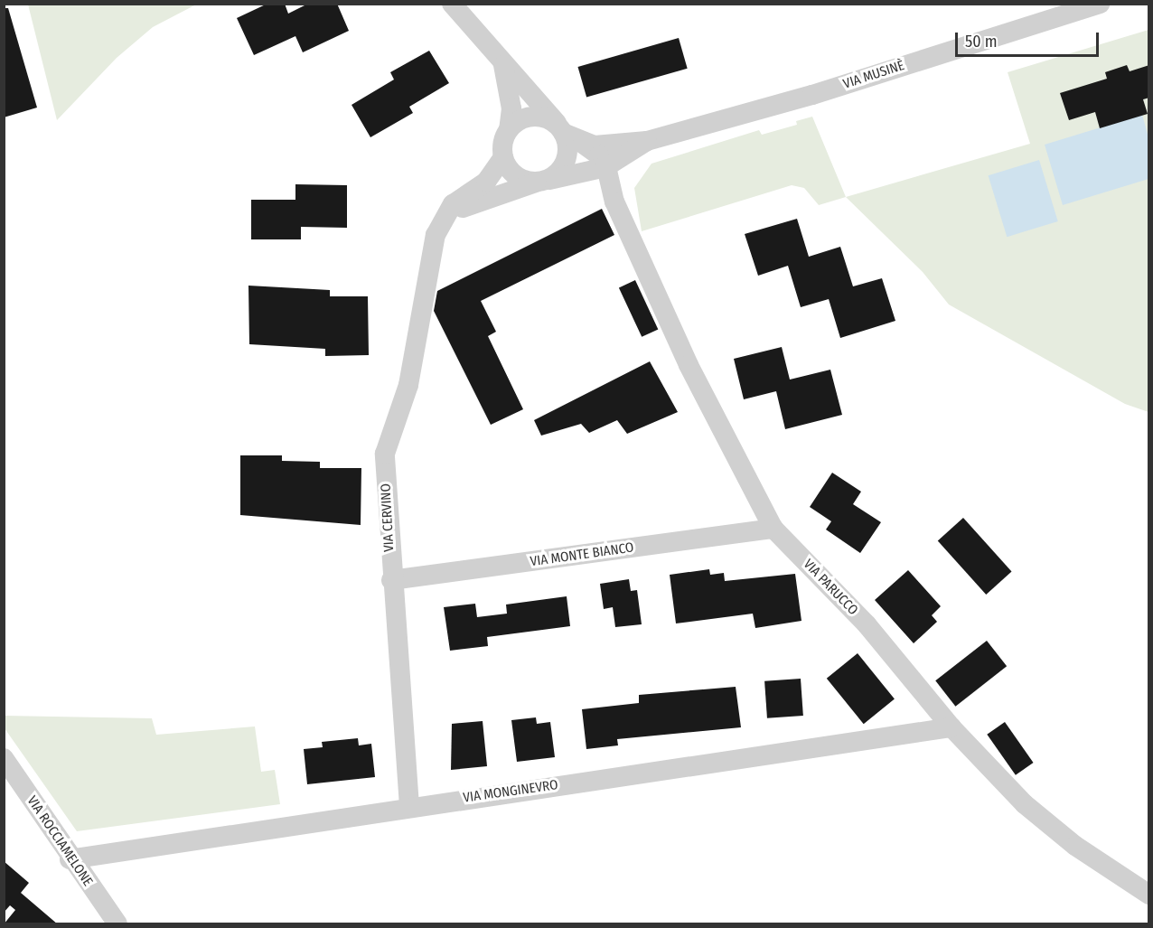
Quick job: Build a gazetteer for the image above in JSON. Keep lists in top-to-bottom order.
{
  "streets": {
    "street": [
      "VIA MUSINÈ",
      "VIA CERVINO",
      "VIA MONTE BIANCO",
      "VIA PARUCCO",
      "VIA MONGINEVRO",
      "VIA ROCCIAMELONE"
    ]
  },
  "crossings": [
    ["VIA MUSINÈ", "VIA CERVINO"],
    ["VIA CERVINO", "VIA MONTE BIANCO"],
    ["VIA CERVINO", "VIA PARUCCO"],
    ["VIA CERVINO", "VIA MONGINEVRO"],
    ["VIA MONTE BIANCO", "VIA PARUCCO"],
    ["VIA PARUCCO", "VIA MONGINEVRO"],
    ["VIA MONGINEVRO", "VIA ROCCIAMELONE"]
  ],
  "scale_bar": "50 m"
}
